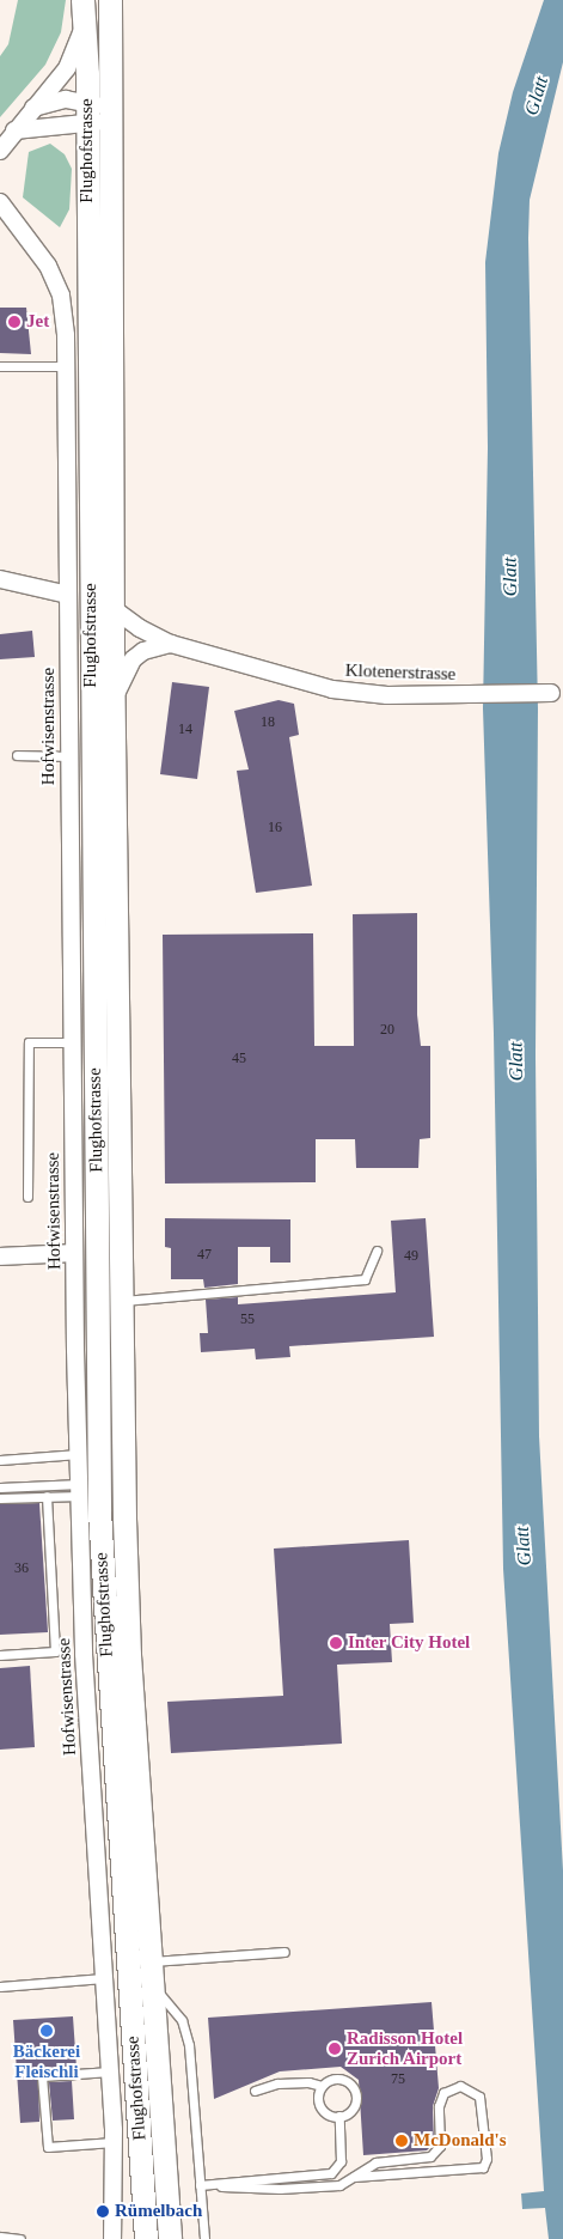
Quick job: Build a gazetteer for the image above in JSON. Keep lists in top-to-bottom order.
{
  "streets": {
    "main road": ["Flughofstrasse"],
    "street": ["Klotenerstrasse", "Hofwisenstrasse"]
  },
  "crossings": [
    ["Flughofstrasse", "Klotenerstrasse"]
  ],
  "water": ["Glatt"],
  "places": [
    "Jet",
    "Inter City Hotel",
    "Bäckerei Fleischli",
    "Radisson Hotel Zurich Airport",
    "McDonald's",
    "Rümelbach"
  ],
  "house_numbers": [
    "18",
    "14",
    "16",
    "20",
    "45",
    "47",
    "49",
    "55",
    "36",
    "75"
  ]
}
